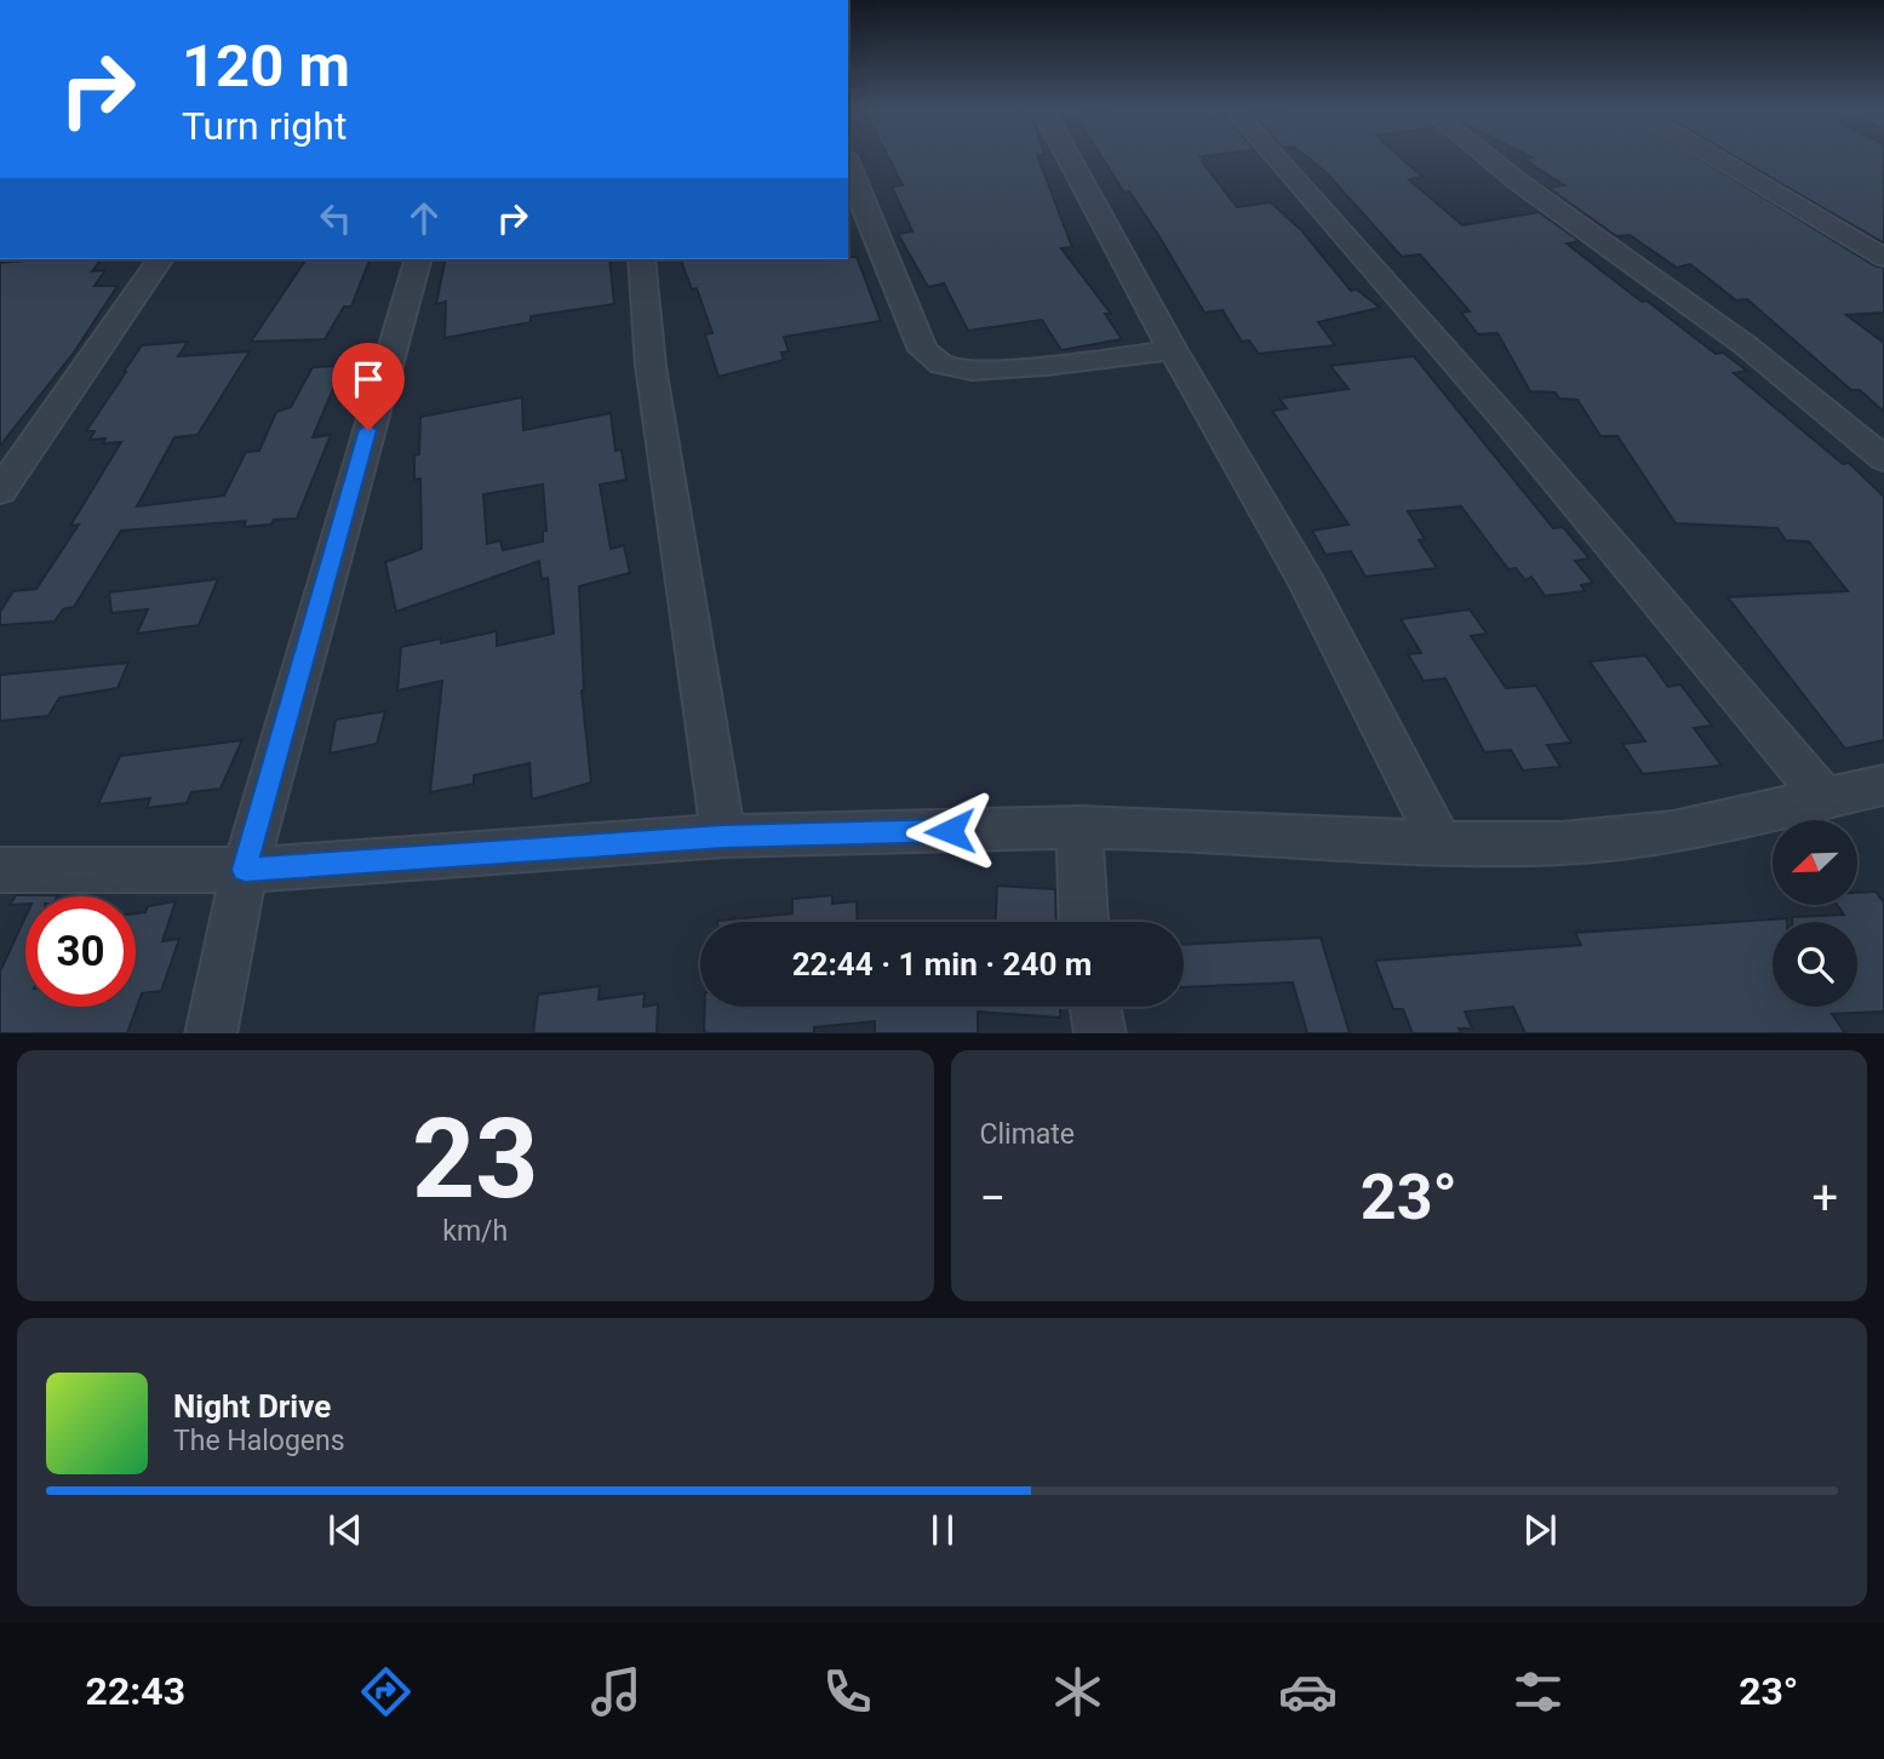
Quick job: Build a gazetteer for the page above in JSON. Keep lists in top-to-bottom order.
{
  "north": "bottom left",
  "page": {
    "turn": ["120 m", "Turn right"],
    "limit": "30",
    "trip": "22:44 · 1 min · 240 m",
    "tile": [
      ["23", "km/h"],
      "Climate"
    ],
    "heat": ["−", "23°", "+"],
    "song": ["Night Drive", "The Halogens"],
    "tabs": ["22:43", "23°"]
  }
}
